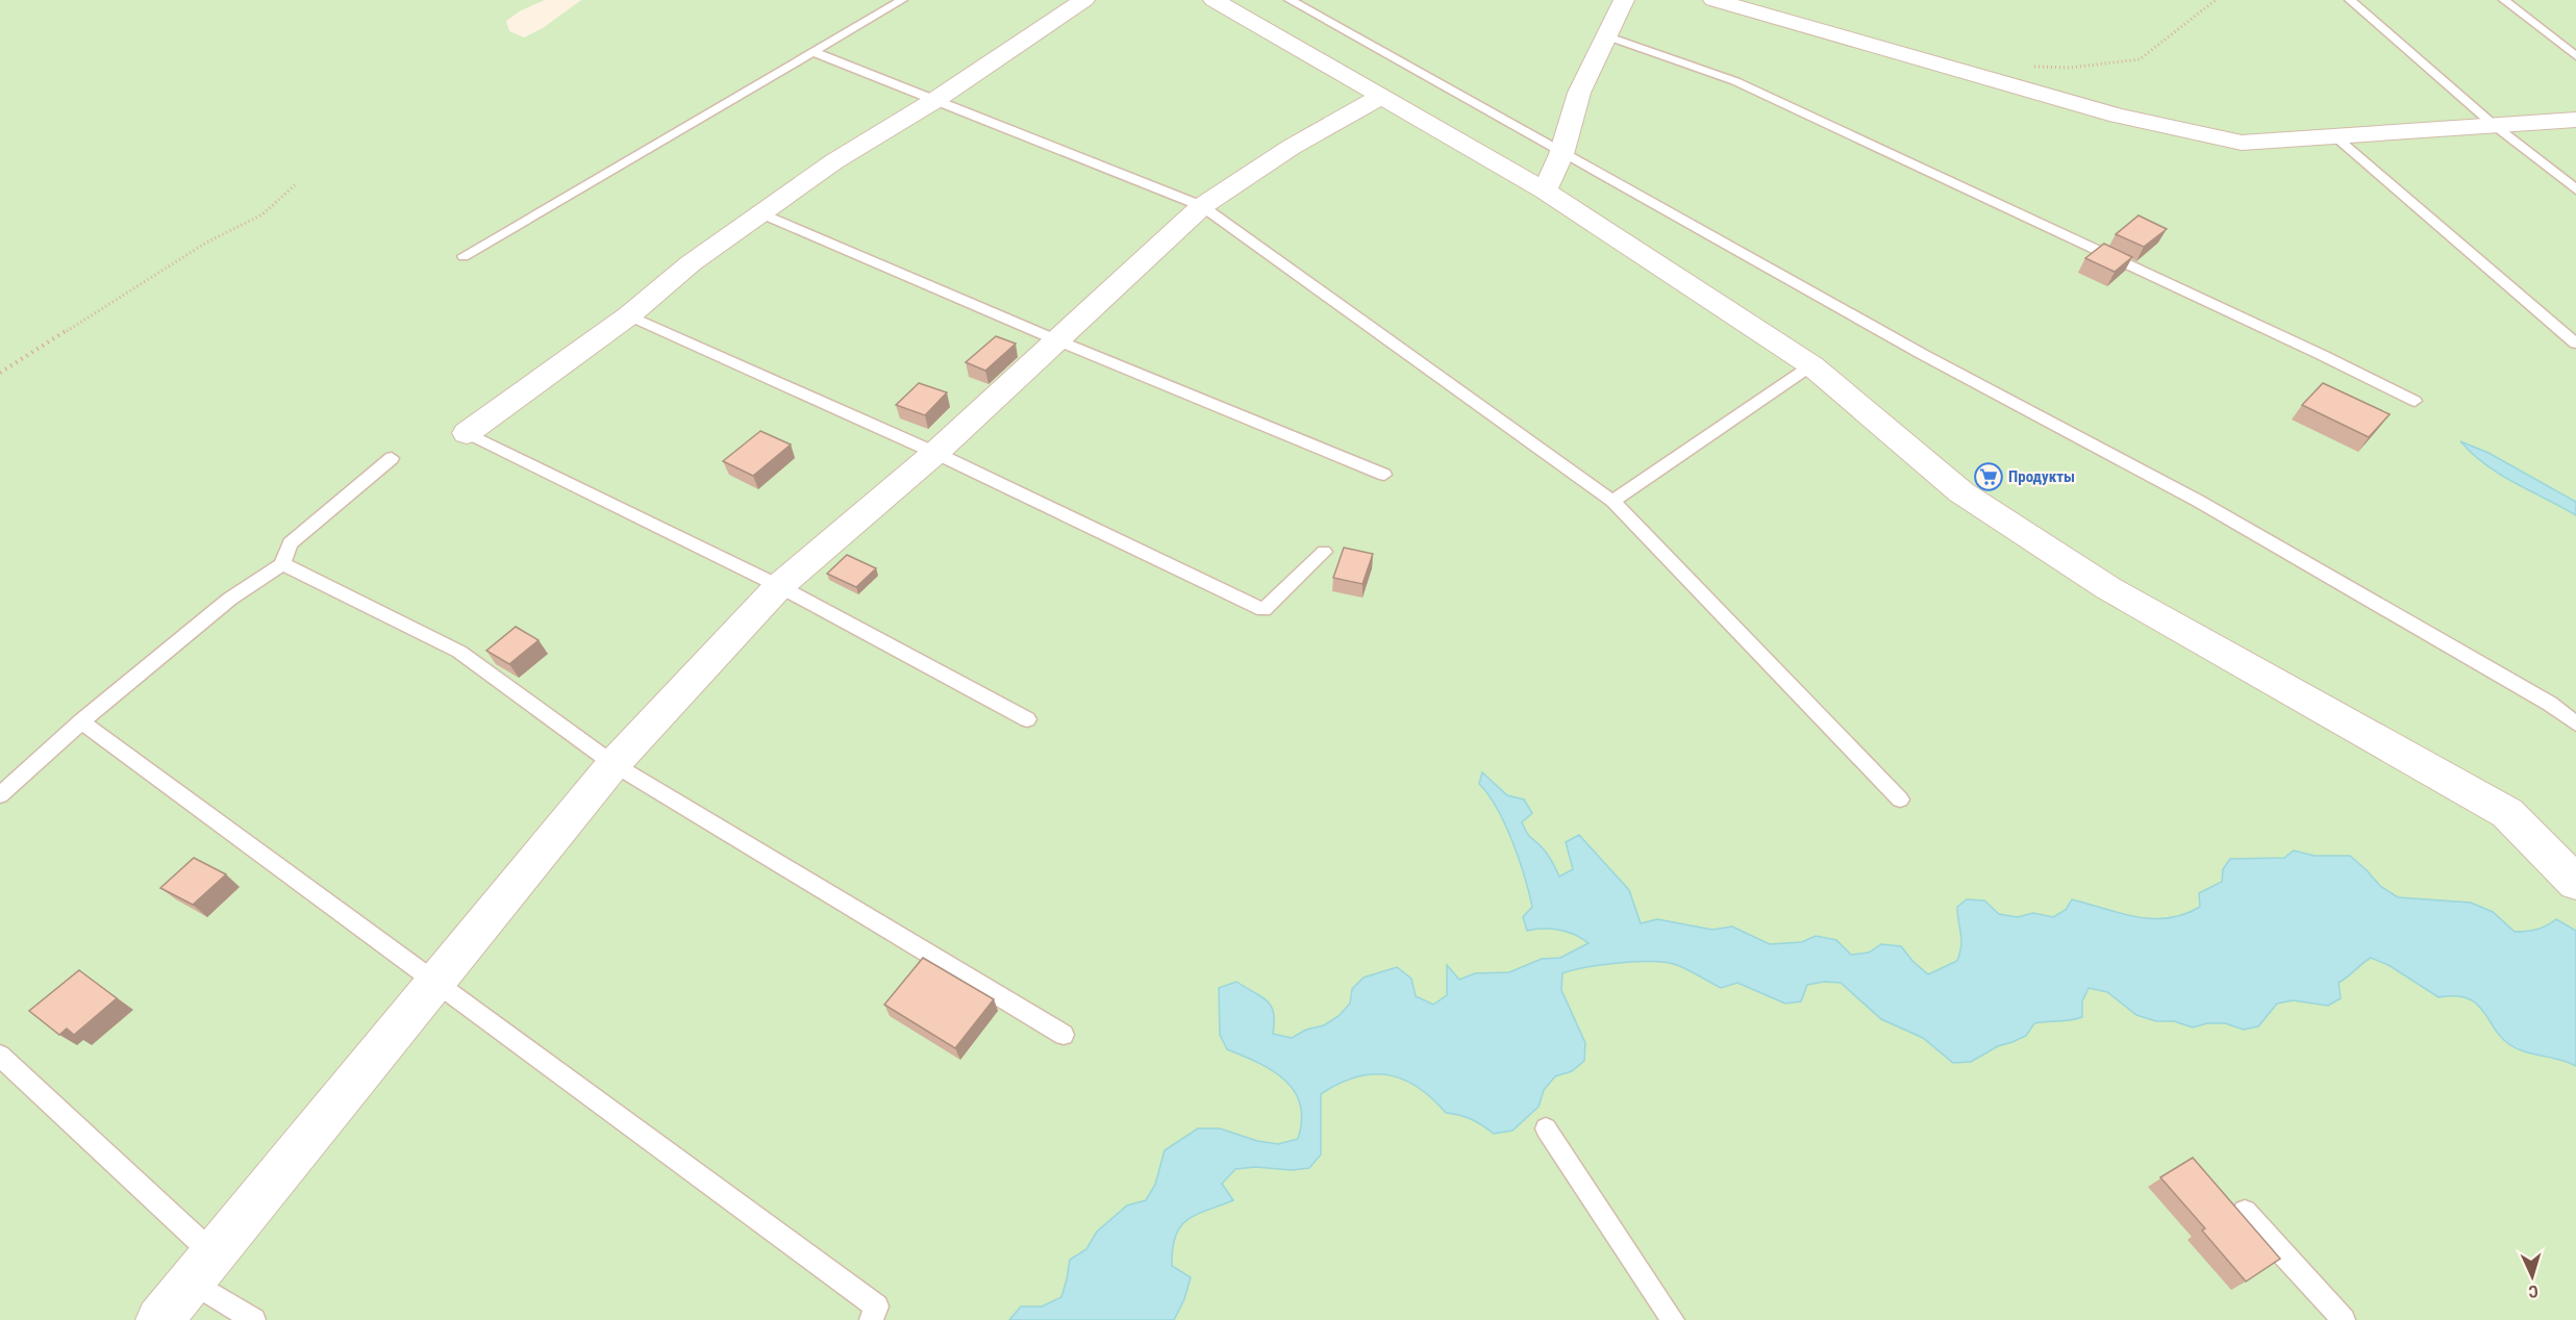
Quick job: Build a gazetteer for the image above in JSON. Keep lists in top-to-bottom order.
{
  "places": {
    "supermarket": ["Продукты"]
  },
  "north": "bottom"
}
